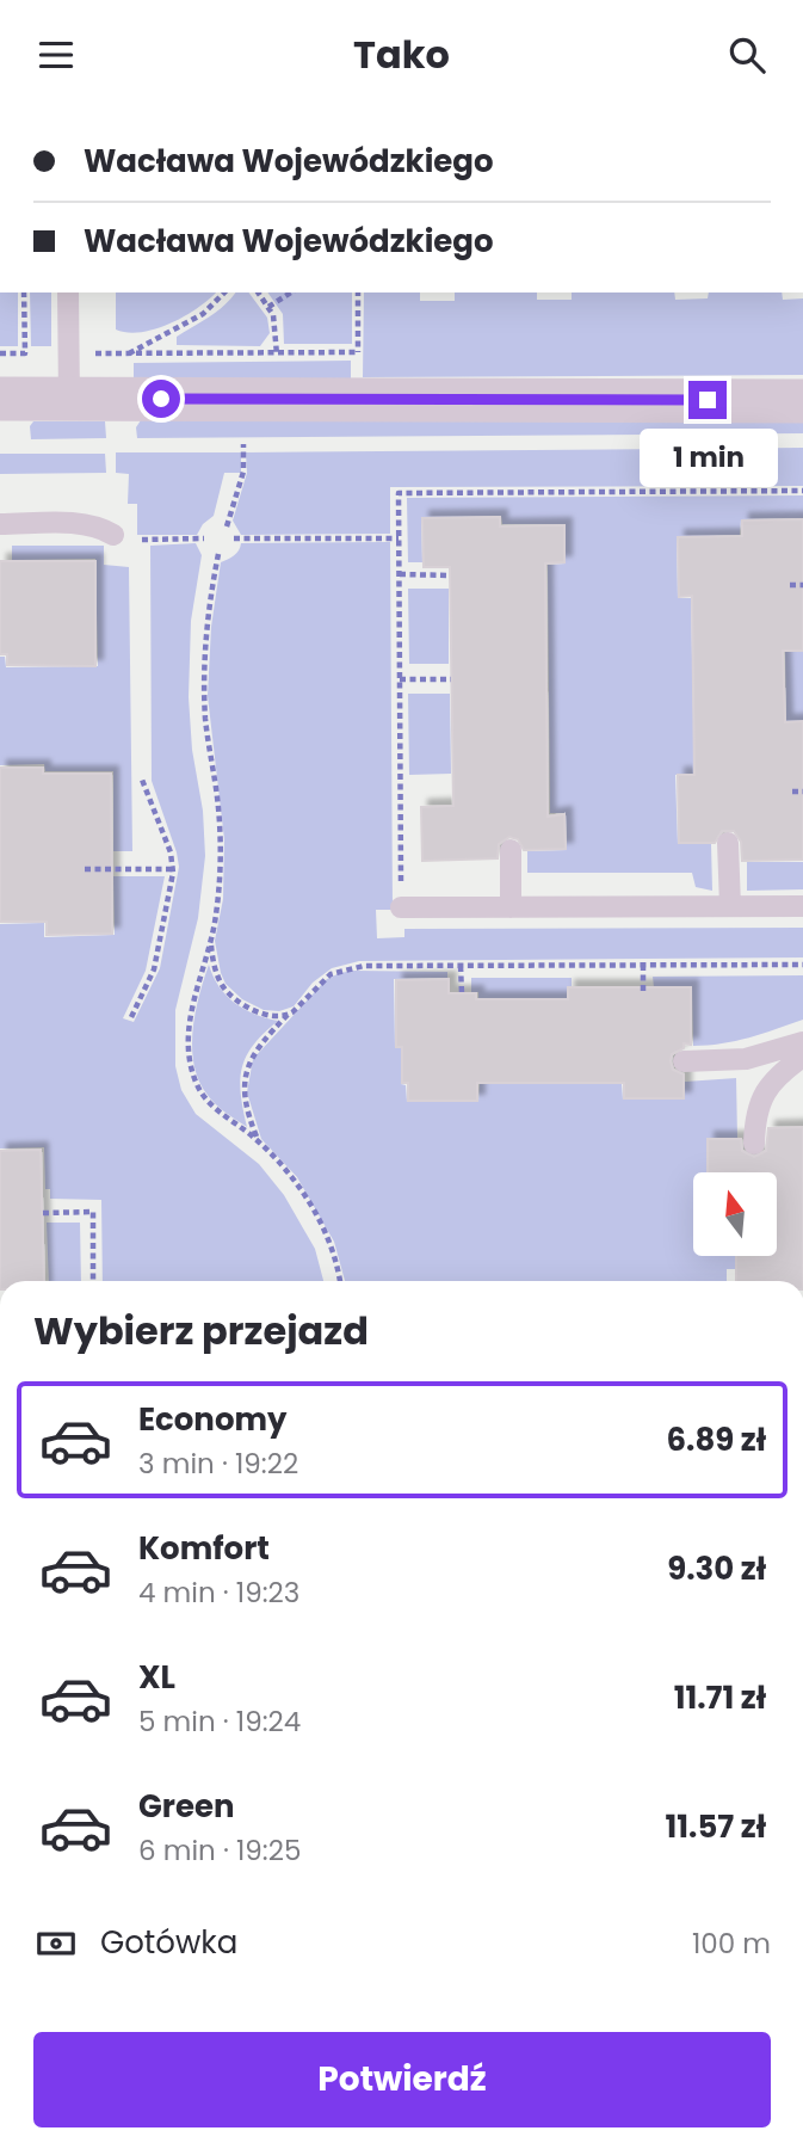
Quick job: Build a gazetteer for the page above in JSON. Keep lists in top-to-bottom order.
{
  "north": "top",
  "page": {
    "header": "Tako",
    "banner": ["Wacława Wojewódzkiego", "Wacława Wojewódzkiego"],
    "bubble": "1 min",
    "heading": "Wybierz przejazd",
    "list": [
      {
        "name": "Economy",
        "note": "3 min · 19:22",
        "value": "6.89 zł"
      },
      {
        "name": "Komfort",
        "note": "4 min · 19:23",
        "value": "9.30 zł"
      },
      {
        "name": "XL",
        "note": "5 min · 19:24",
        "value": "11.71 zł"
      },
      {
        "name": "Green",
        "note": "6 min · 19:25",
        "value": "11.57 zł"
      }
    ],
    "pay": ["Gotówka", "100 m"],
    "buttons": "Potwierdź"
  }
}
